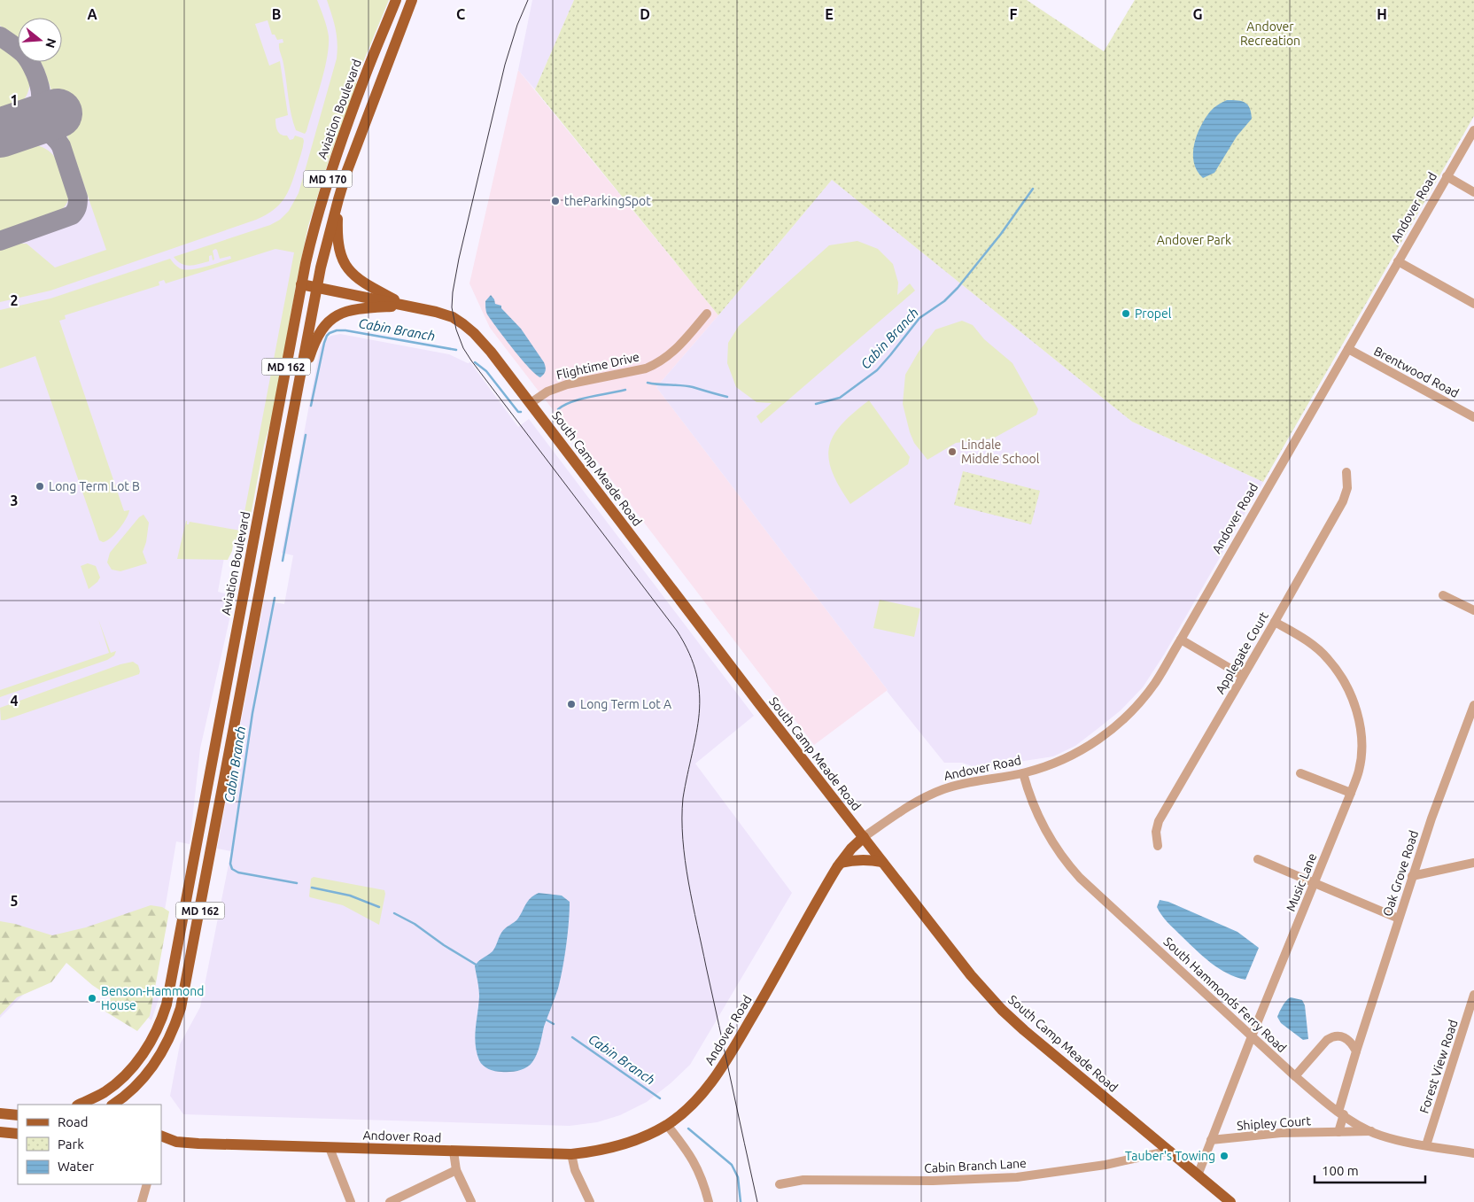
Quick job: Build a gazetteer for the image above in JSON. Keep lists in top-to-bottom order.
{
  "streets": {
    "main road": [
      "Aviation Boulevard",
      "MD 170",
      "Andover Road",
      "MD 162",
      "South Camp Meade Road"
    ],
    "street": [
      "Flightime Drive",
      "Brentwood Road",
      "Applegate Court",
      "Oak Grove Road",
      "Music Lane",
      "South Hammonds Ferry Road",
      "Forest View Road",
      "Shipley Court",
      "Cabin Branch Lane"
    ]
  },
  "crossings": [
    ["Aviation Boulevard", "MD 170"],
    ["MD 170", "MD 162"],
    ["MD 170", "South Camp Meade Road"],
    ["Andover Road", "Brentwood Road"],
    ["Andover Road", "South Camp Meade Road"],
    ["Andover Road", "South Hammonds Ferry Road"],
    ["Flightime Drive", "South Camp Meade Road"],
    ["South Camp Meade Road", "Music Lane"],
    ["South Camp Meade Road", "Cabin Branch Lane"],
    ["Applegate Court", "Music Lane"],
    ["Oak Grove Road", "South Hammonds Ferry Road"],
    ["Music Lane", "South Hammonds Ferry Road"],
    ["Music Lane", "Shipley Court"],
    ["South Hammonds Ferry Road", "Forest View Road"],
    ["South Hammonds Ferry Road", "Shipley Court"]
  ],
  "water": ["Cabin Branch"],
  "parks": ["Andover Recreation", "Andover Park"],
  "places": [
    "theParkingSpot",
    "Propel",
    "Lindale Middle School",
    "Long Term Lot B",
    "Long Term Lot A",
    "Benson-Hammond House",
    "Tauber's Towing"
  ],
  "legend": ["Road", "Park", "Water"],
  "scale_bar": "100 m",
  "north": "right",
  "grid": {
    "columns": [
      "A",
      "B",
      "C",
      "D",
      "E",
      "F",
      "G",
      "H"
    ],
    "rows": [
      "1",
      "2",
      "3",
      "4",
      "5"
    ]
  }
}
